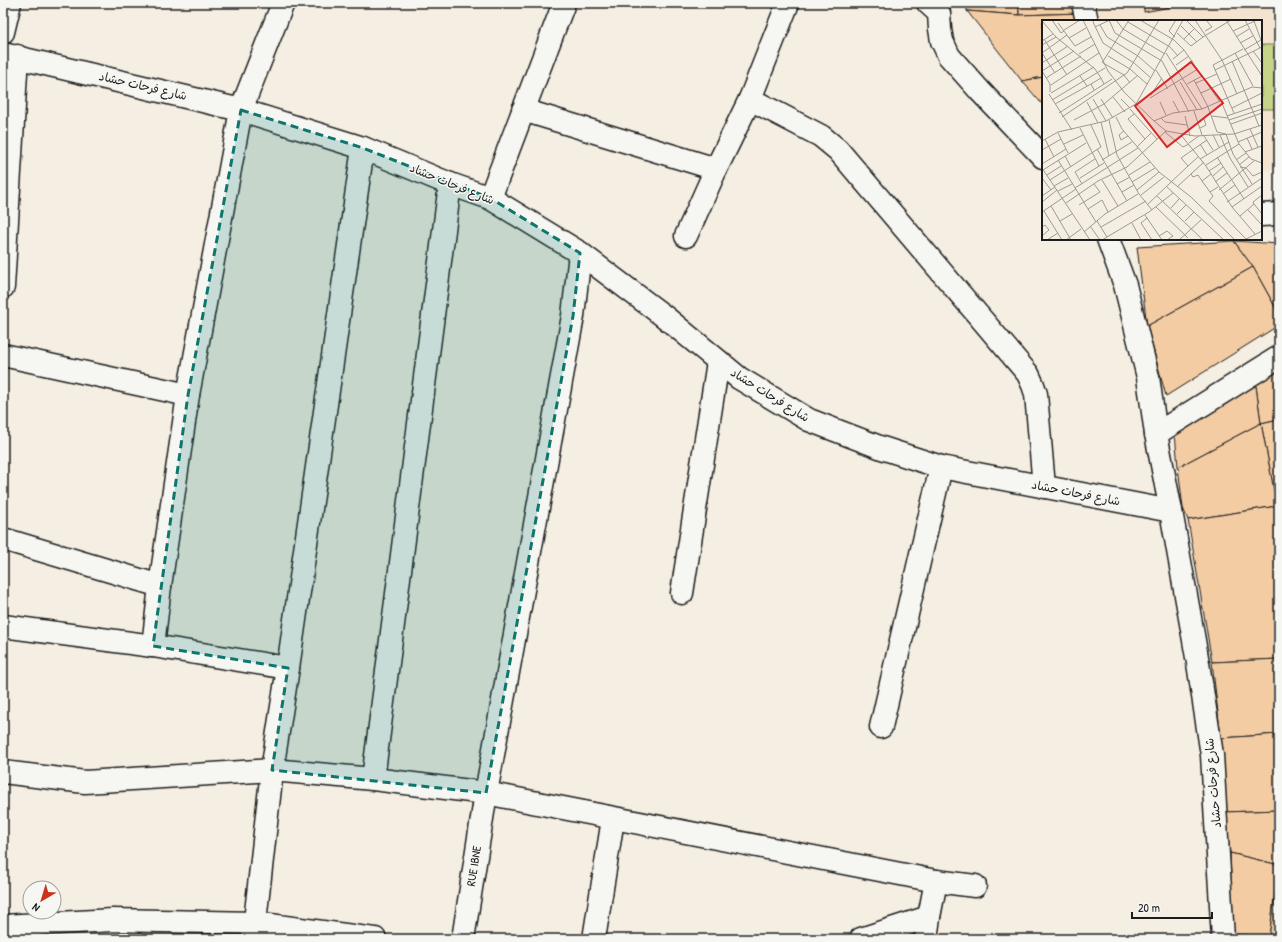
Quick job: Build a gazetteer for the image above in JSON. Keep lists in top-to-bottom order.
{
  "streets": {
    "street": ["شارع فرحات حشاد", "RUE IBNE"]
  },
  "crossings": [
    ["شارع فرحات حشاد", "RUE IBNE"]
  ],
  "scale_bar": "20 m",
  "north": "bottom left"
}
